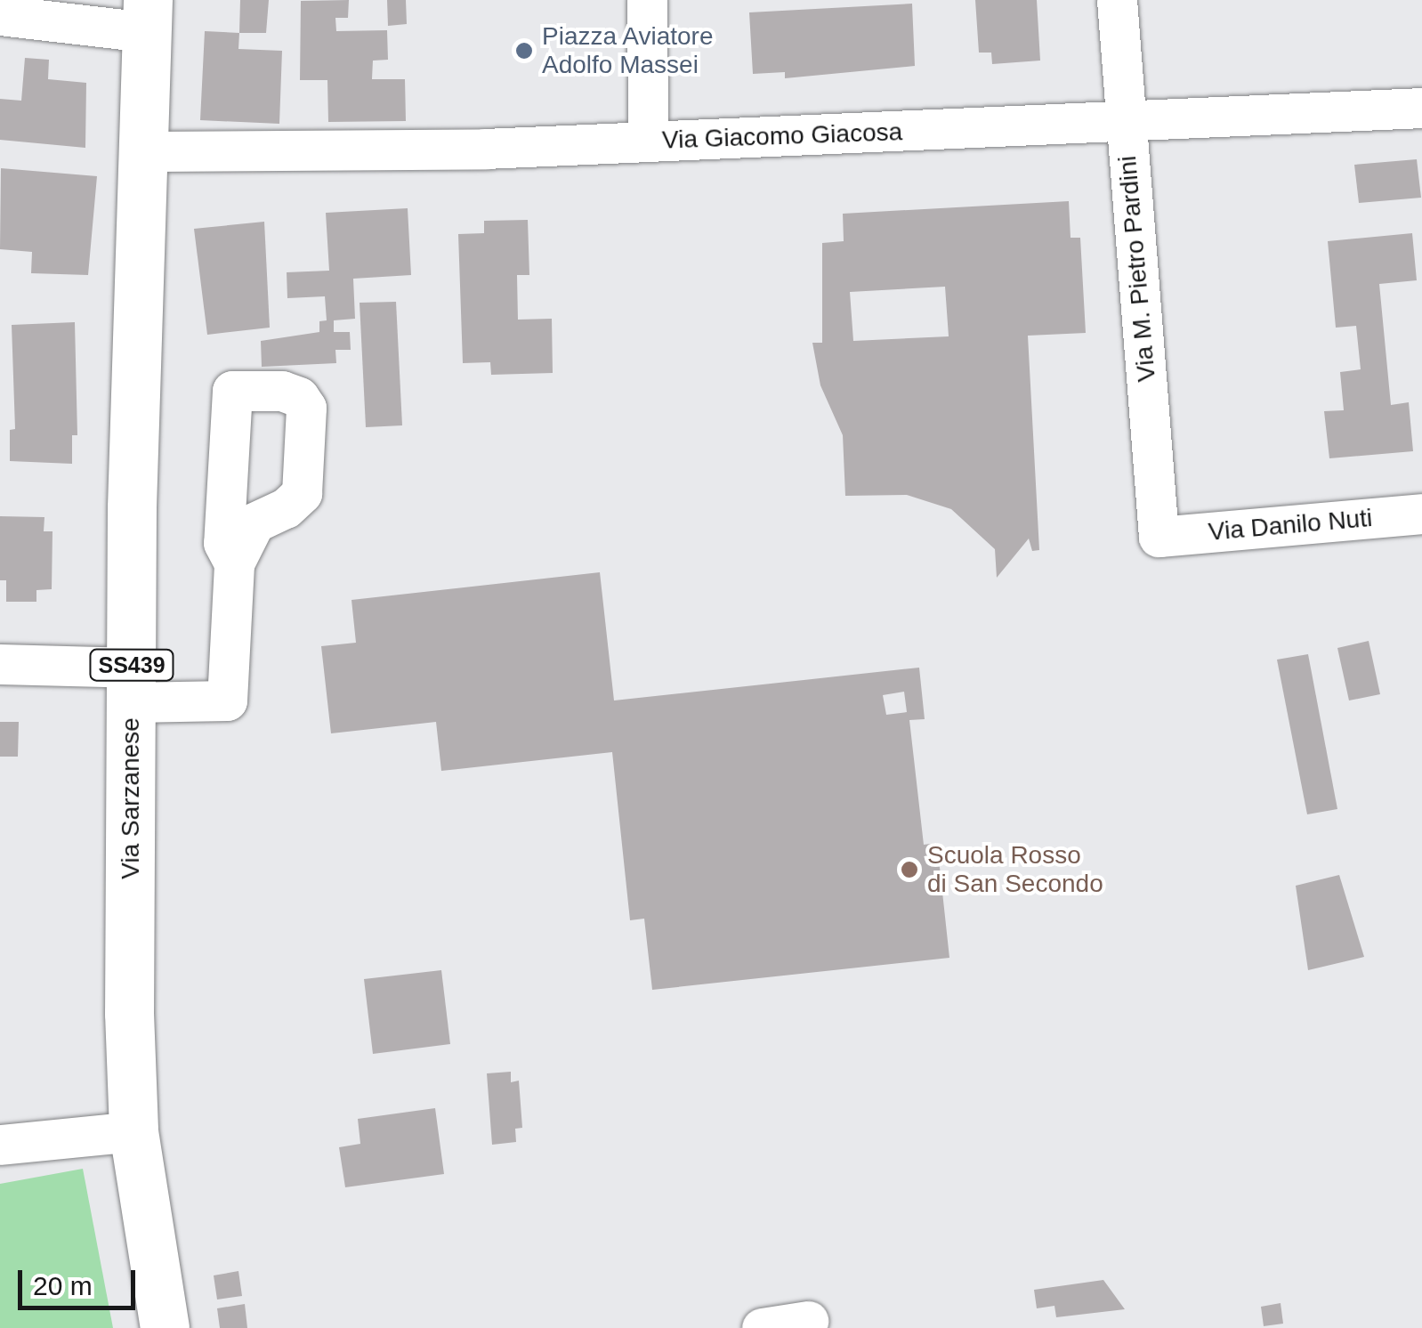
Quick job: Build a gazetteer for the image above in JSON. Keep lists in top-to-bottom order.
{
  "streets": {
    "main road": ["SS439", "Via Sarzanese"],
    "street": ["Via Giacomo Giacosa", "Via M. Pietro Pardini", "Via Danilo Nuti"]
  },
  "crossings": [
    ["Via Giacomo Giacosa", "Via M. Pietro Pardini"],
    ["Via Giacomo Giacosa", "Via Sarzanese"],
    ["Via M. Pietro Pardini", "Via Danilo Nuti"]
  ],
  "places": ["Piazza Aviatore Adolfo Massei", "Scuola Rosso di San Secondo"],
  "scale_bar": "20 m"
}
